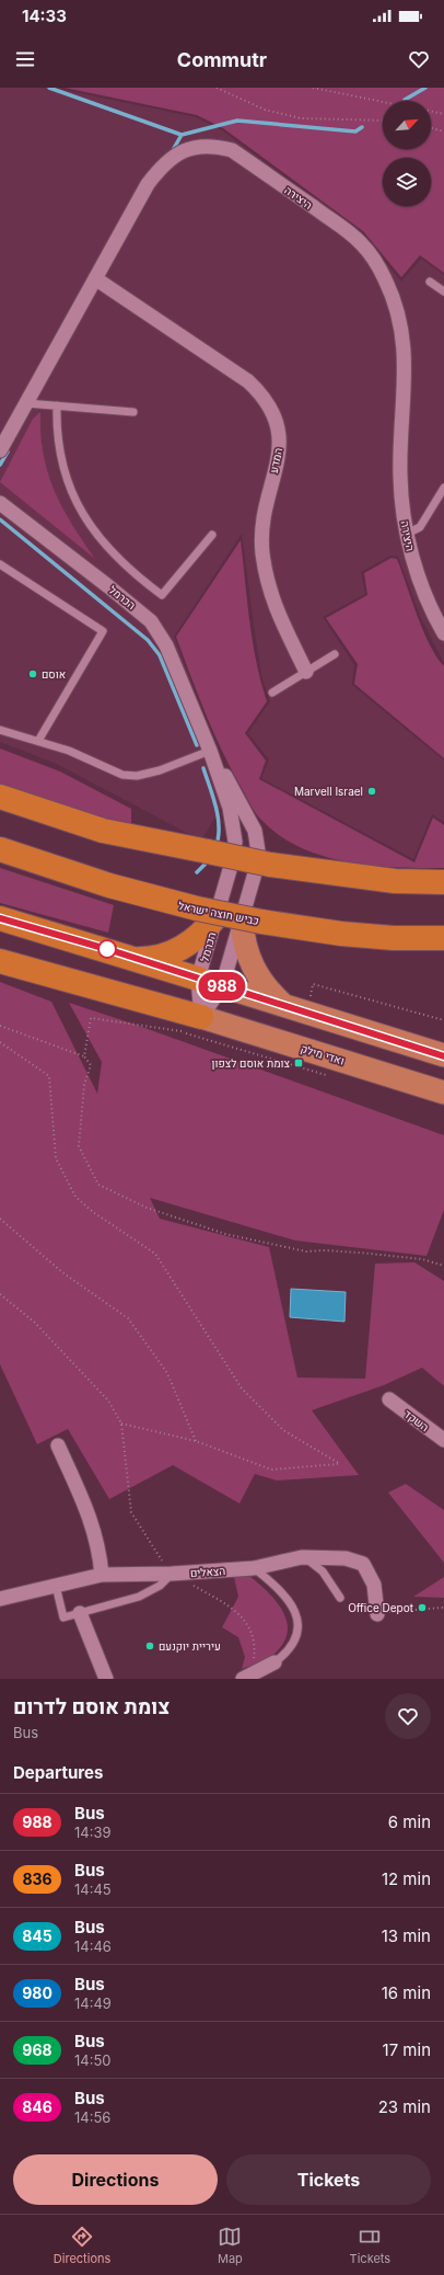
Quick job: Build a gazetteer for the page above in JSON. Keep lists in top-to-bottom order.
{
  "streets": {
    "highway": ["כביש חוצה ישראל"],
    "main road": ["ואדי מילק"],
    "street": [
      "היצירה",
      "המדע",
      "הכרמל",
      "השקד",
      "הצאלים"
    ]
  },
  "crossings": [
    ["היצירה", "המדע"],
    ["הכרמל", "כביש חוצה ישראל"],
    ["הכרמל", "ואדי מילק"]
  ],
  "places": {
    "other": [
      "אוסם",
      "Marvell Israel",
      "Office Depot",
      "עיריית יוקנעם"
    ],
    "transit": ["צומת אוסם לצפון"]
  },
  "lines": ["bus line 988"],
  "north": "top right",
  "page": {
    "status": "14:33",
    "header": "Commutr",
    "on_map": "988",
    "heading": [
      ["צומת אוסם לדרום", "Bus"],
      "Departures"
    ],
    "list": [
      {
        "mark": "988",
        "name": "Bus",
        "note": "14:39",
        "value": "6 min"
      },
      {
        "mark": "836",
        "name": "Bus",
        "note": "14:45",
        "value": "12 min"
      },
      {
        "mark": "845",
        "name": "Bus",
        "note": "14:46",
        "value": "13 min"
      },
      {
        "mark": "980",
        "name": "Bus",
        "note": "14:49",
        "value": "16 min"
      },
      {
        "mark": "968",
        "name": "Bus",
        "note": "14:50",
        "value": "17 min"
      },
      {
        "mark": "846",
        "name": "Bus",
        "note": "14:56",
        "value": "23 min"
      }
    ],
    "buttons": ["Directions", "Tickets"],
    "tabs": ["Directions", "Map", "Tickets"]
  }
}
